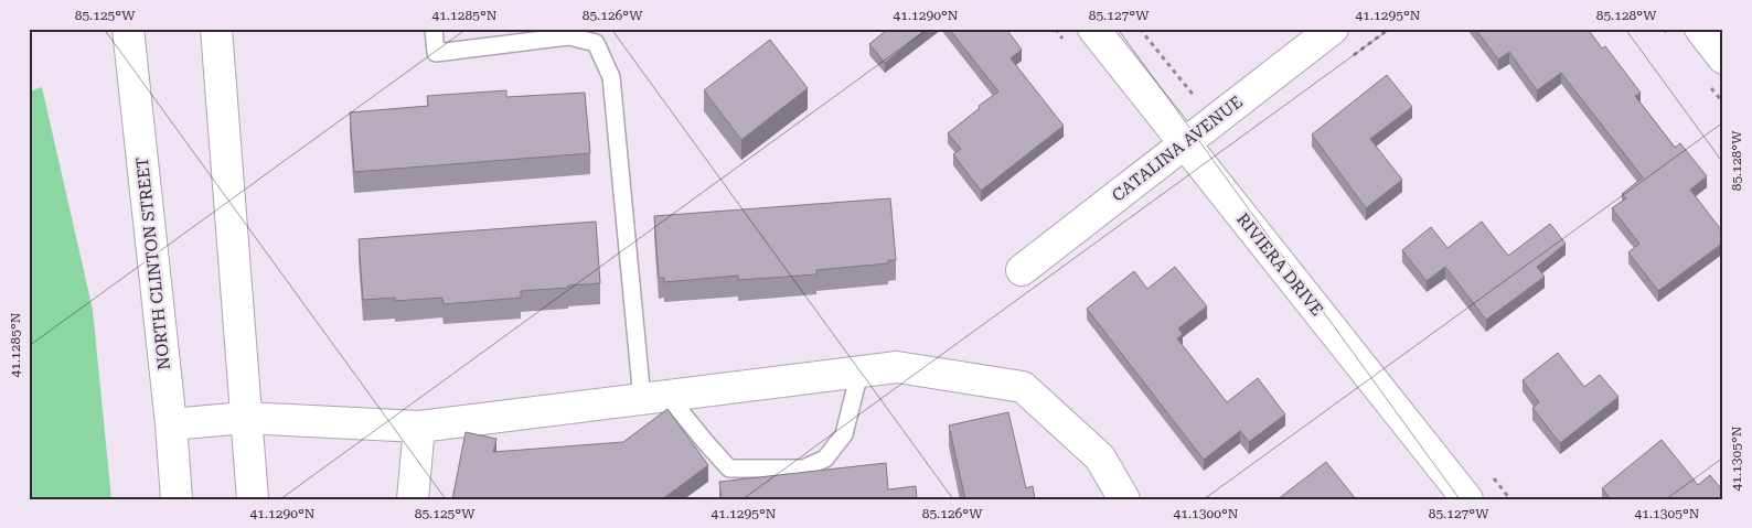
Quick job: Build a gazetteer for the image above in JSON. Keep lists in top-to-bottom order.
{
  "streets": {
    "street": ["CATALINA AVENUE", "NORTH CLINTON STREET", "RIVIERA DRIVE"]
  },
  "crossings": [
    ["CATALINA AVENUE", "RIVIERA DRIVE"]
  ],
  "coordinates": [
    "85.125°W",
    "41.1285°N",
    "85.126°W",
    "41.1290°N",
    "85.127°W",
    "41.1295°N",
    "85.128°W",
    "41.1305°N",
    "41.1300°N"
  ]
}
